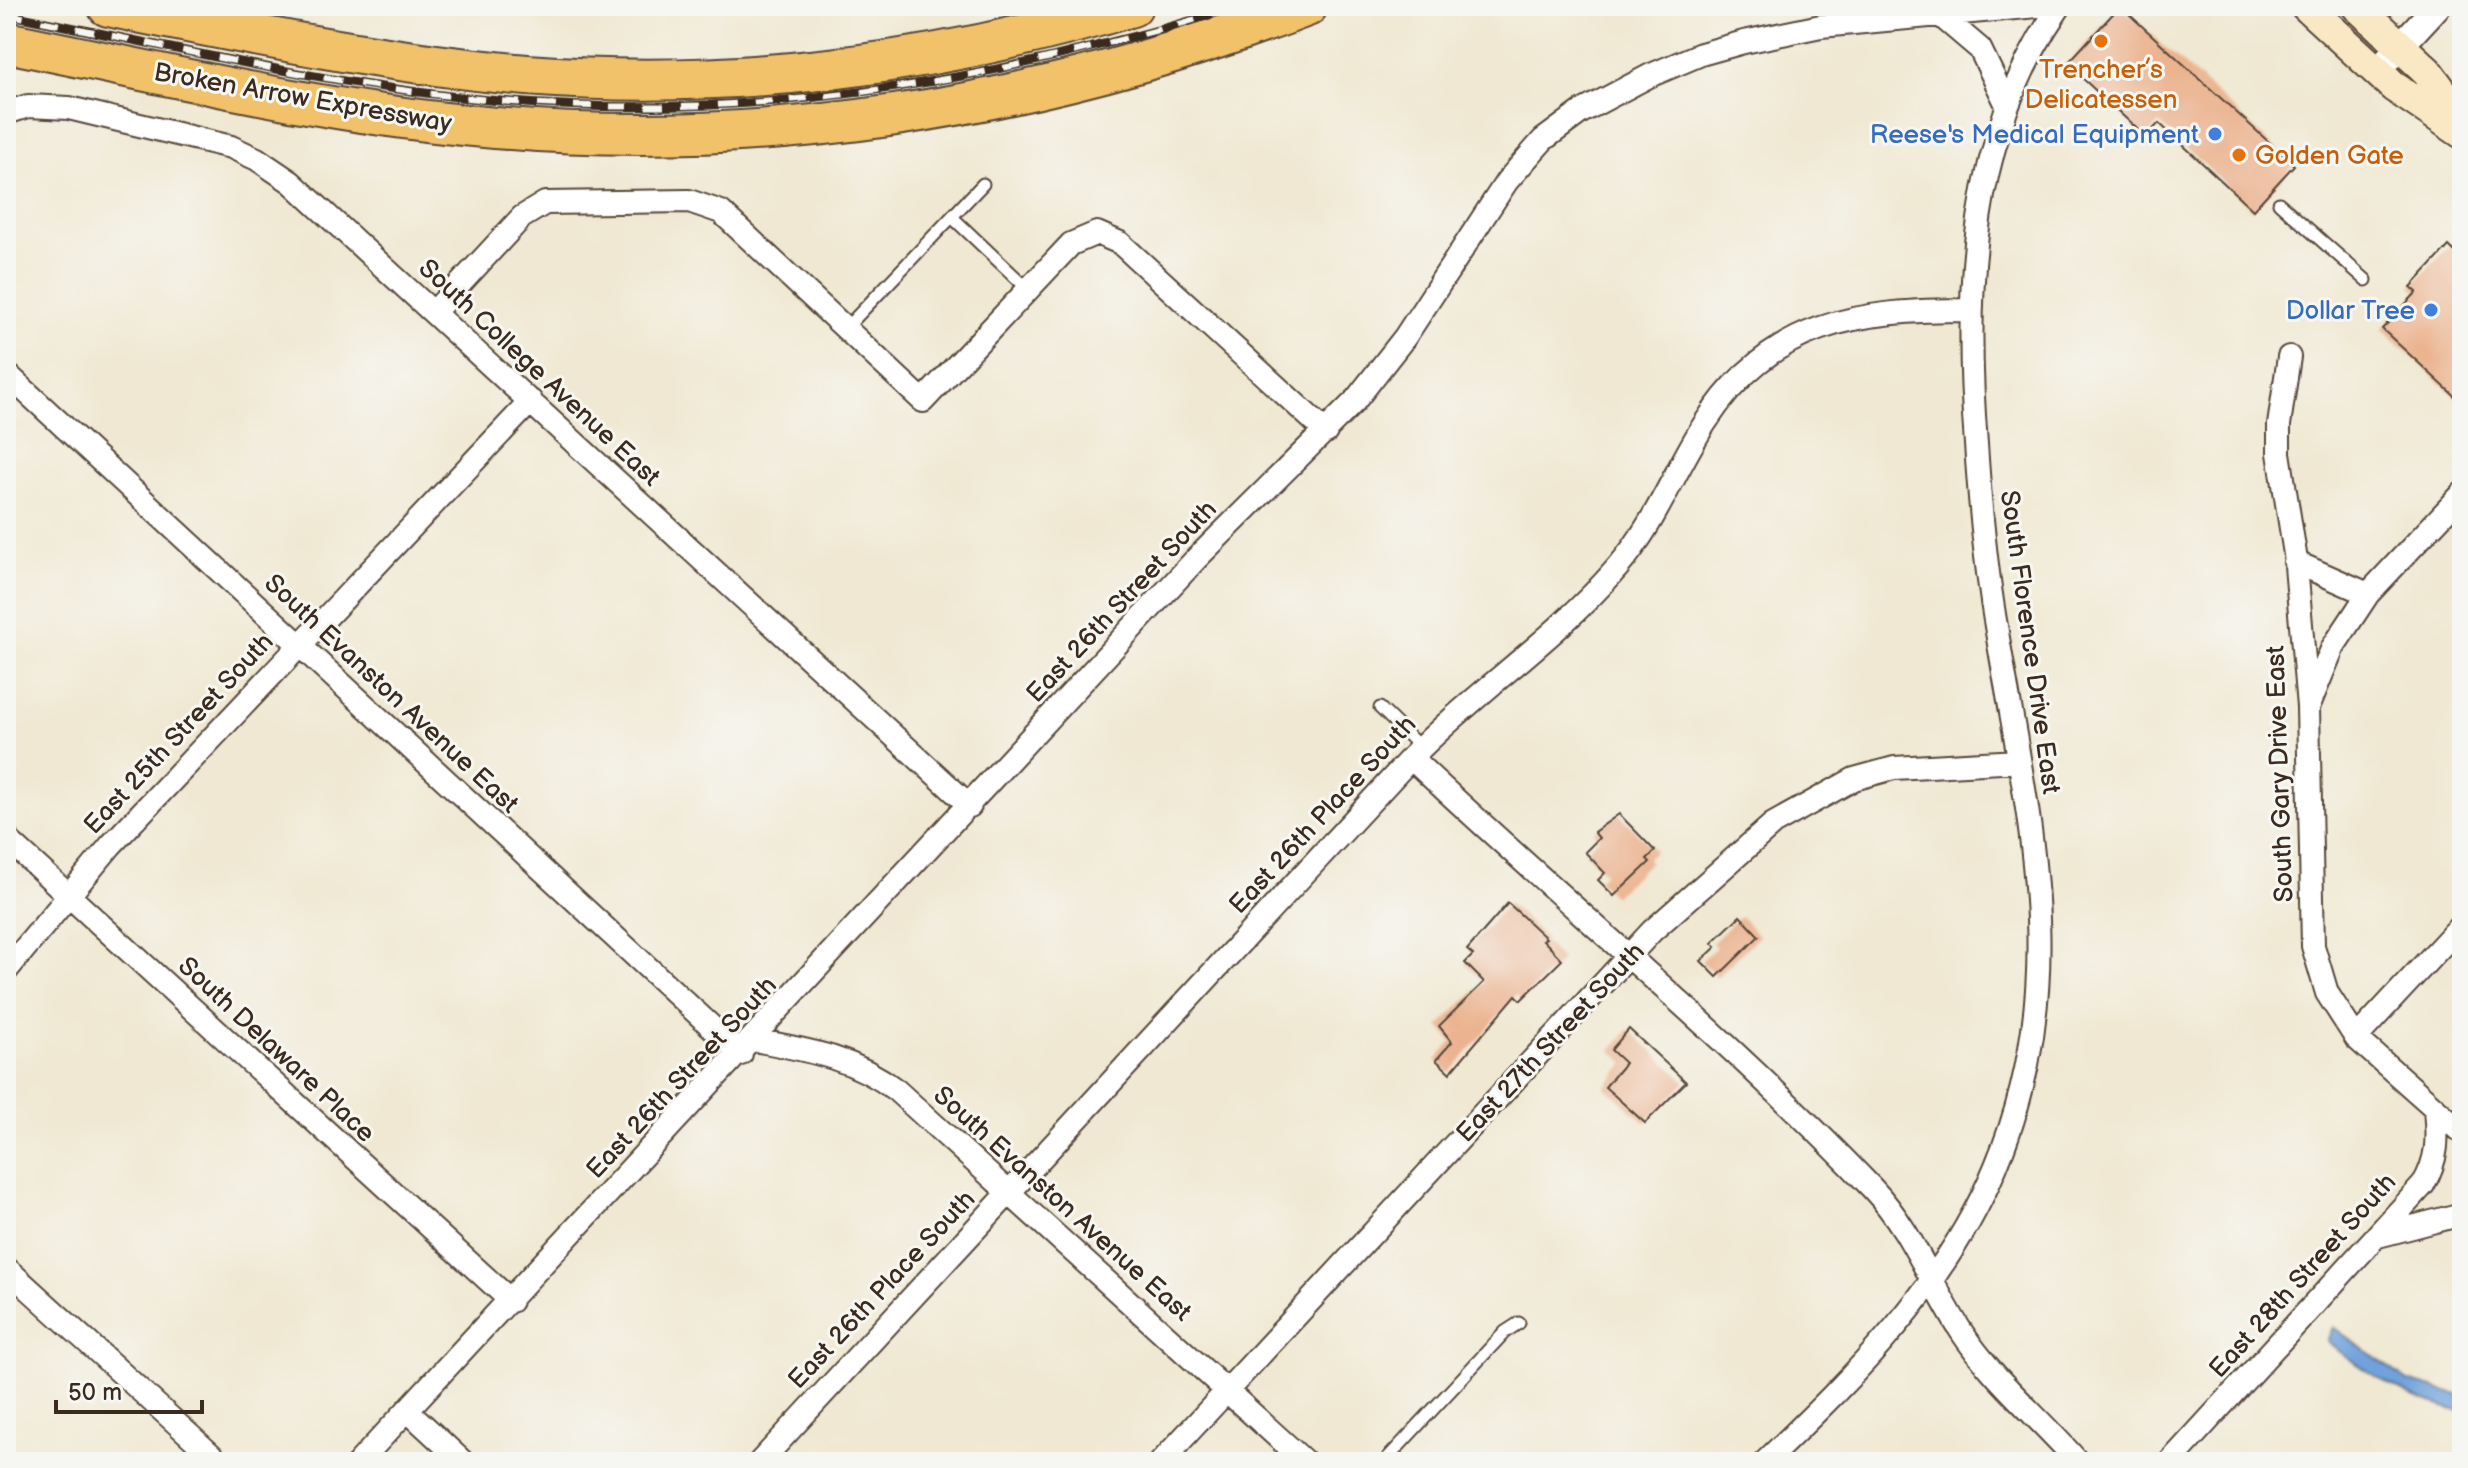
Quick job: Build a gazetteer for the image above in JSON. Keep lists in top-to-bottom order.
{
  "streets": {
    "highway": ["Broken Arrow Expressway"],
    "street": [
      "South College Avenue East",
      "East 26th Street South",
      "South Florence Drive East",
      "South Evanston Avenue East",
      "East 25th Street South",
      "South Gary Drive East",
      "East 26th Place South",
      "East 27th Street South",
      "South Delaware Place",
      "East 28th Street South"
    ]
  },
  "crossings": [
    ["South College Avenue East", "East 26th Street South"],
    ["South College Avenue East", "East 25th Street South"],
    ["East 26th Street South", "South Evanston Avenue East"],
    ["East 26th Street South", "South Delaware Place"],
    ["South Florence Drive East", "East 26th Place South"],
    ["South Florence Drive East", "East 27th Street South"],
    ["South Evanston Avenue East", "East 25th Street South"],
    ["South Evanston Avenue East", "East 26th Place South"],
    ["South Evanston Avenue East", "East 27th Street South"],
    ["East 25th Street South", "South Delaware Place"],
    ["South Gary Drive East", "East 28th Street South"]
  ],
  "places": [
    "Trencher’s Delicatessen",
    "Reese's Medical Equipment",
    "Golden Gate",
    "Dollar Tree"
  ],
  "scale_bar": "50 m"
}
